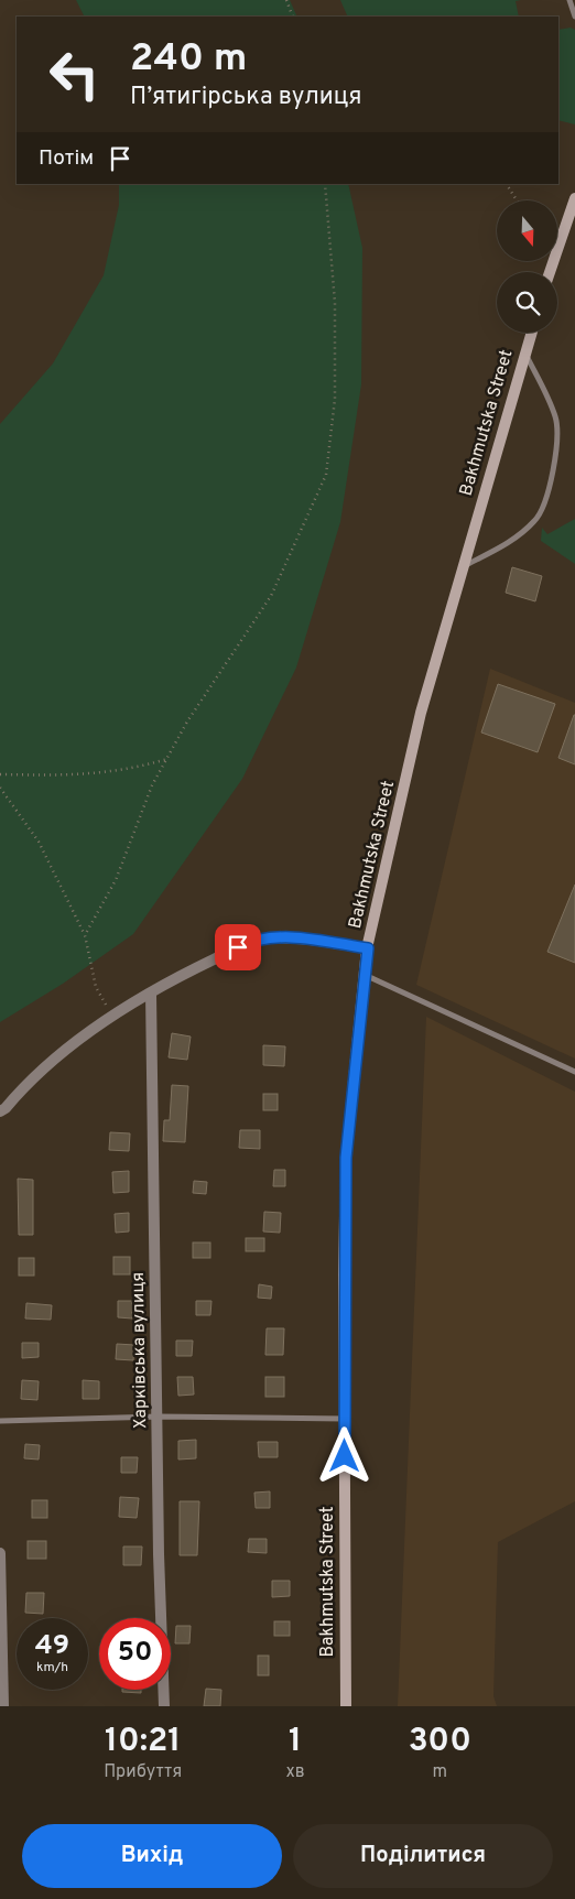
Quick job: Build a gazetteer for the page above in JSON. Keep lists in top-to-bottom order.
{
  "streets": {
    "main road": ["Bakhmutska Street"],
    "street": ["Харківська вулиця"]
  },
  "north": "bottom",
  "page": {
    "turn": ["240 m", "П’ятигірська вулиця"],
    "then": "Потім",
    "speed": "49 km/h",
    "limit": "50",
    "eta": [
      "10:21",
      "Прибуття",
      "1",
      "хв",
      "300",
      "m"
    ],
    "buttons": ["Вихід", "Поділитися"]
  }
}
